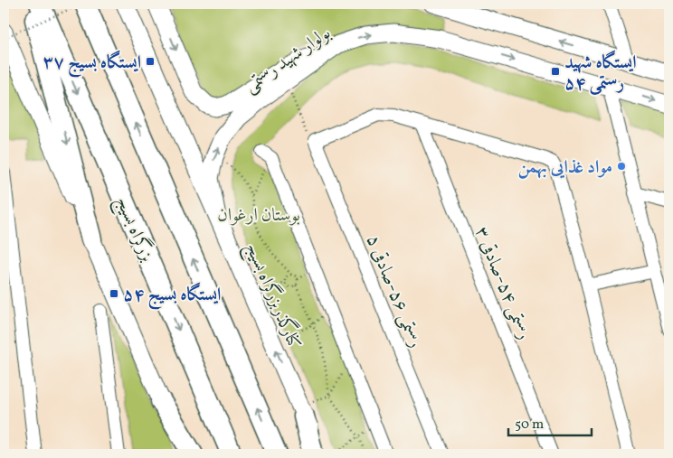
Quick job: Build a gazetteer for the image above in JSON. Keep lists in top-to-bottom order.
{
  "streets": {
    "highway": ["بزرگراه بسیج"],
    "main road": ["بولوار شهید رستمی", "کنارگذربزرگراه بسیج"],
    "street": ["رستمی ۵۴-صادقی ۳", "رستمی ۵۶-صادقی ۵"]
  },
  "crossings": [
    ["بولوار شهید رستمی", "کنارگذربزرگراه بسیج"]
  ],
  "one_way": ["بولوار شهید رستمی"],
  "parks": ["بوستان ارغوان"],
  "places": {
    "transit": ["ایستگاه بسیج ۳۷", "ایستگاه شهید رستمی ۵۴", "ایستگاه بسیج ۵۴"],
    "other": ["مواد غذایی بهمن"]
  },
  "scale_bar": "50 m"
}
